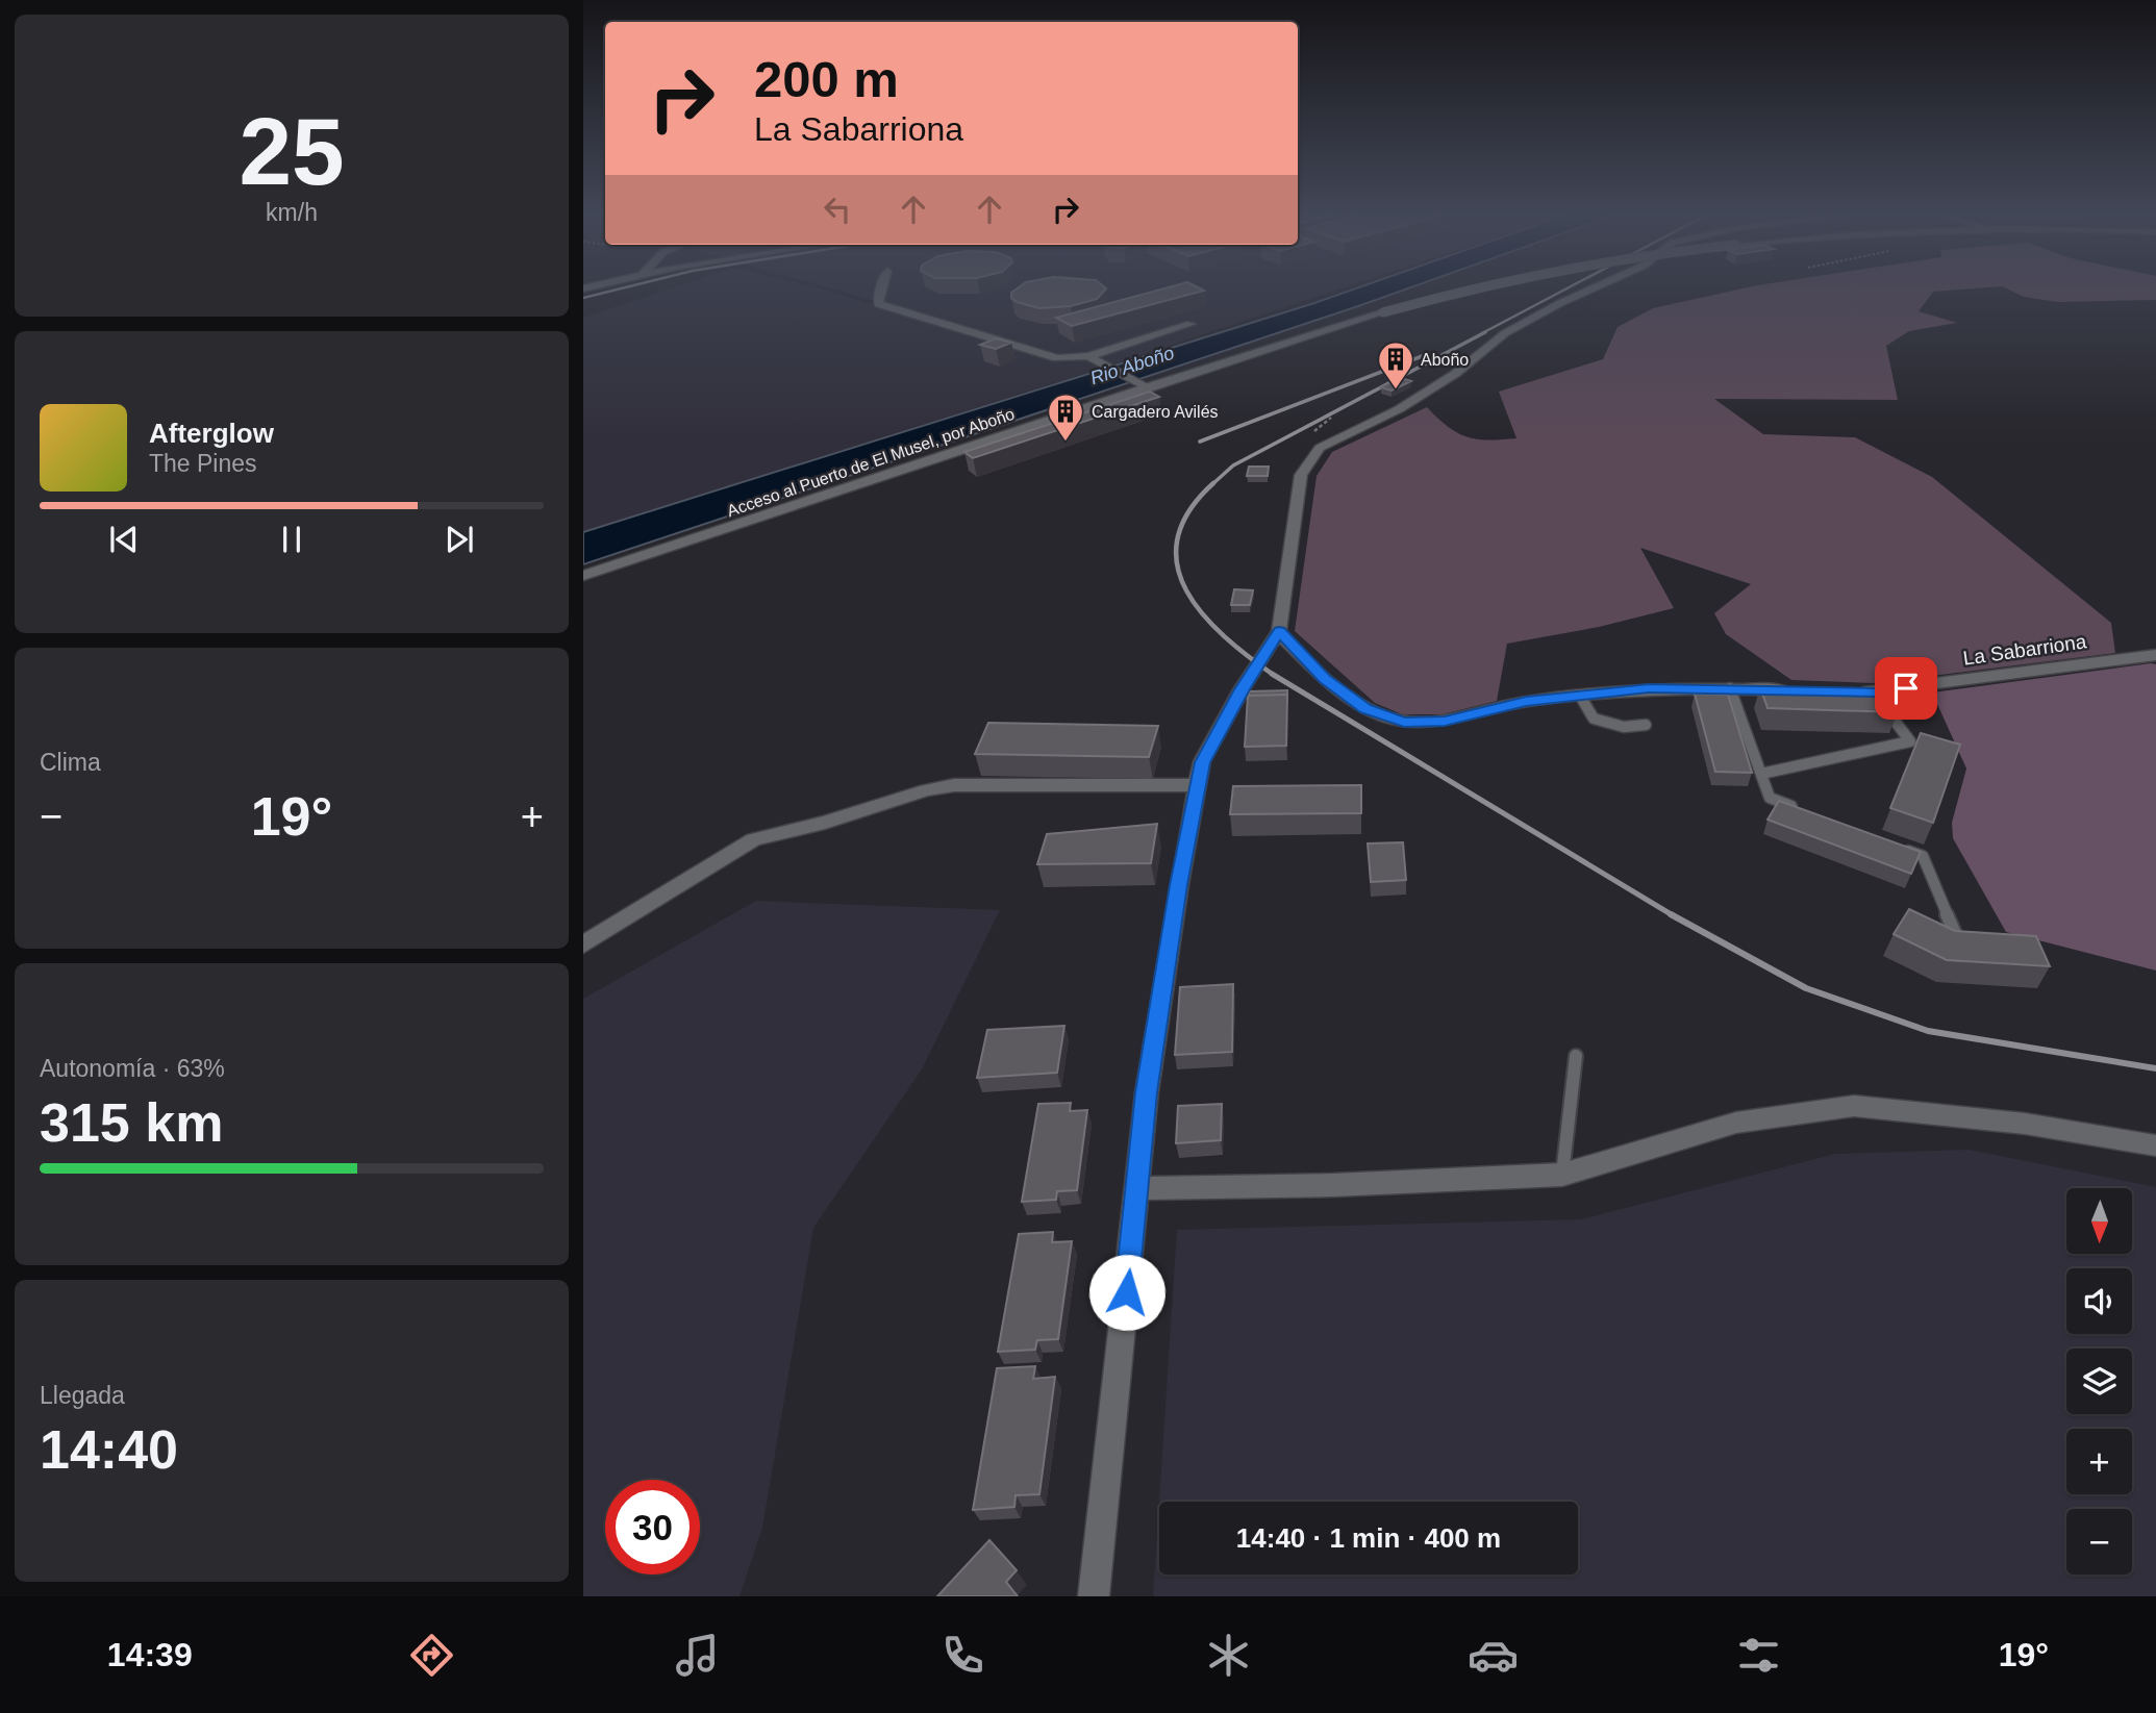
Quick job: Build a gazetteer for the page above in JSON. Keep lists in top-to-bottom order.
{
  "streets": {
    "street": ["Acceso al Puerto de El Musel, por Aboño", "La Sabarriona"]
  },
  "water": ["Rio Aboño"],
  "places": {
    "building": ["Aboño", "Cargadero Avilés"]
  },
  "north": "bottom",
  "page": {
    "tile": [
      ["25", "km/h"],
      "Clima",
      ["Autonomía · 63%", "315 km"],
      ["Llegada", "14:40"]
    ],
    "turn": ["200 m", "La Sabarriona"],
    "song": ["Afterglow", "The Pines"],
    "heat": ["−", "19°", "+"],
    "map_buttons": ["+", "−"],
    "limit": "30",
    "trip": "14:40 · 1 min · 400 m",
    "tabs": ["14:39", "19°"]
  }
}
